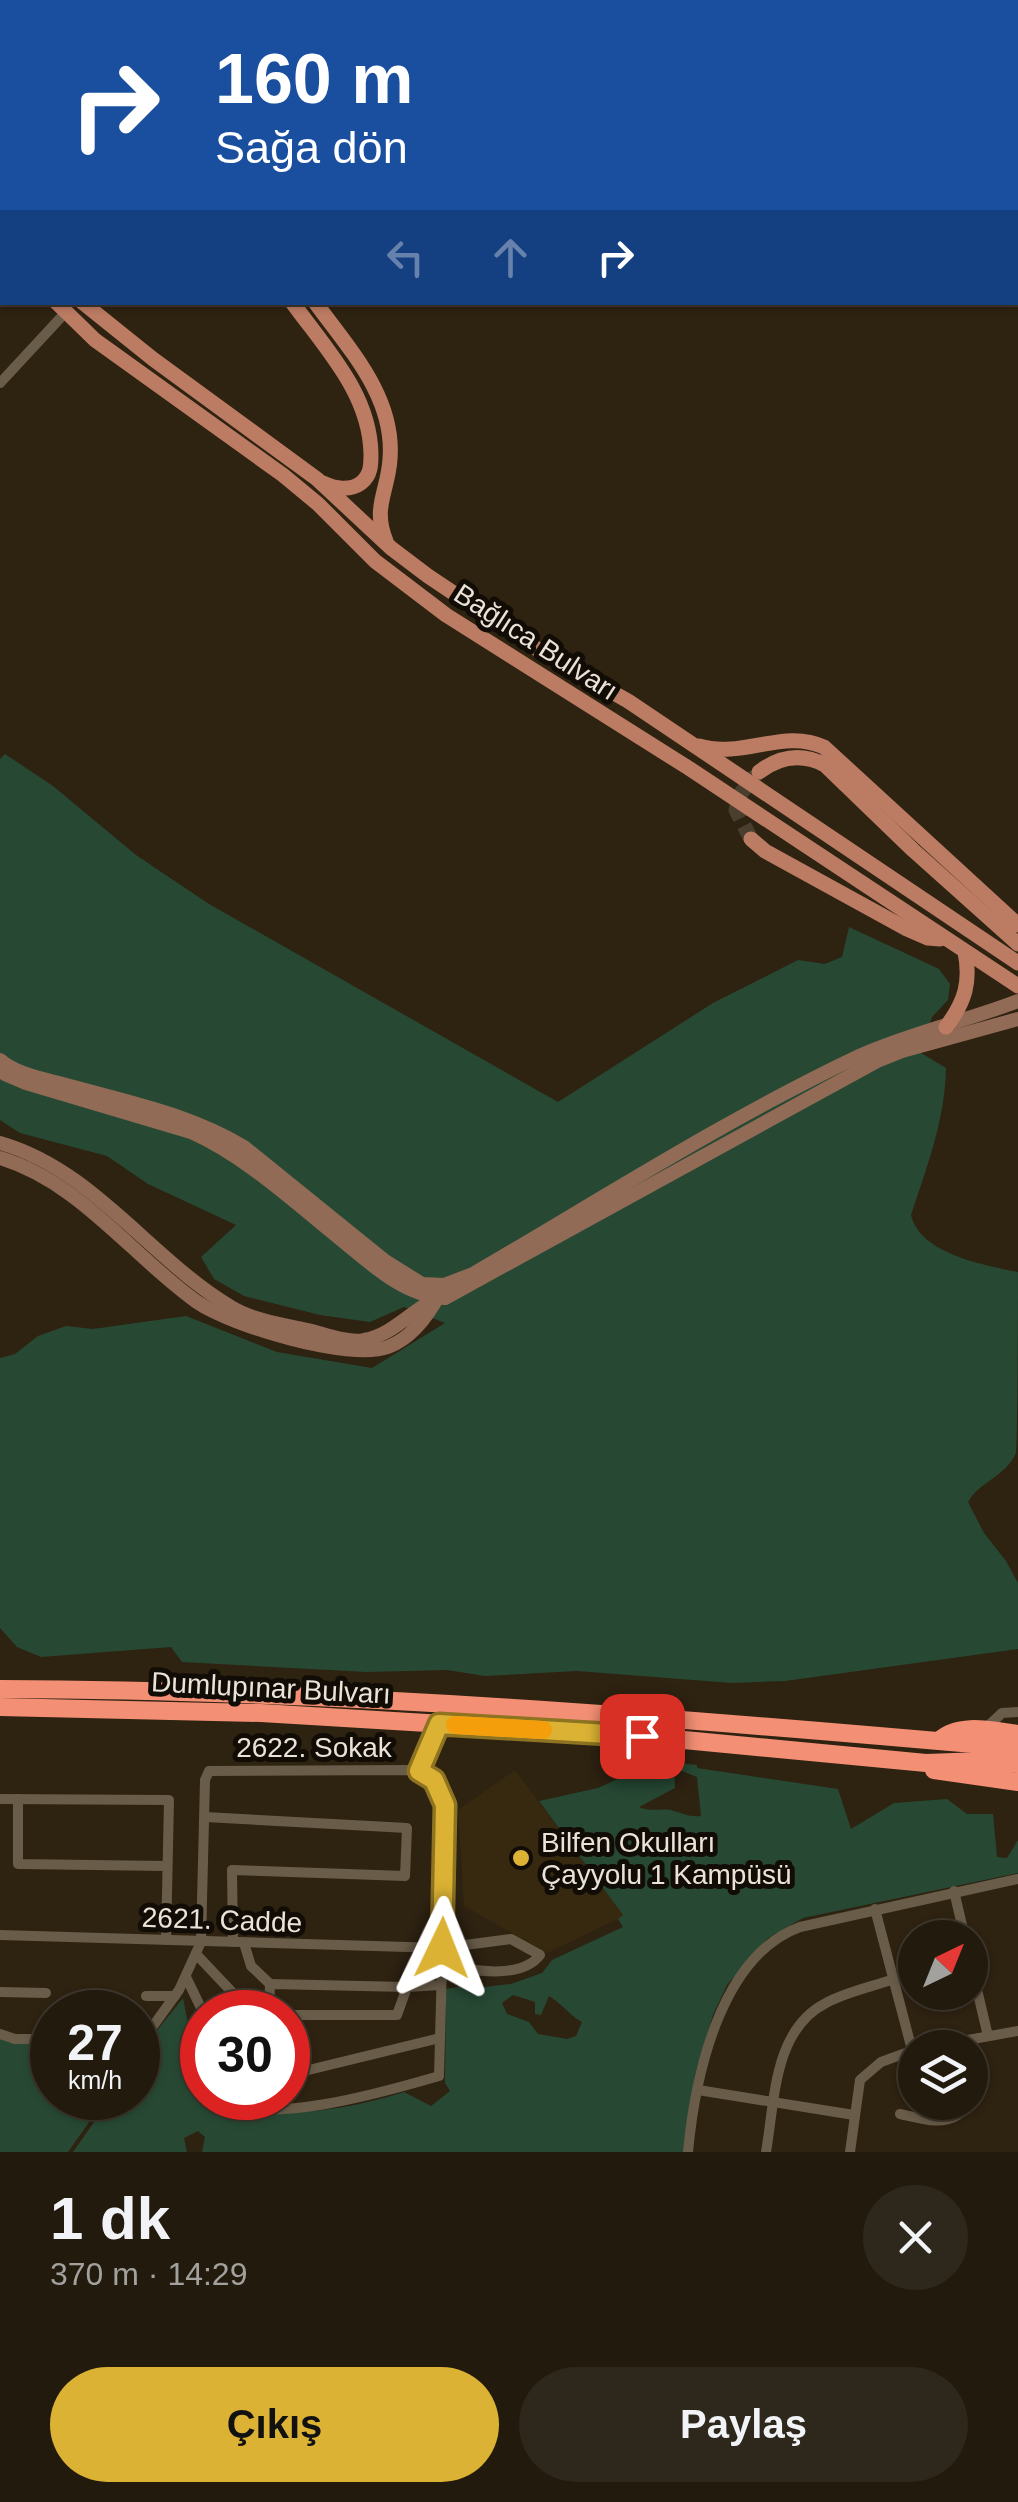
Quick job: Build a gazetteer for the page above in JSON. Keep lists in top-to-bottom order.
{
  "streets": {
    "highway": ["Dumlupınar Bulvarı"],
    "main road": ["Bağlıca Bulvarı"],
    "street": ["2622. Sokak", "2621. Cadde"]
  },
  "places": ["Bilfen Okulları Çayyolu 1 Kampüsü"],
  "north": "top right",
  "page": {
    "turn": ["160 m", "Sağa dön"],
    "speed": "27 km/h",
    "limit": "30",
    "heading": ["1 dk", "370 m · 14:29"],
    "buttons": ["Çıkış", "Paylaş"]
  }
}
